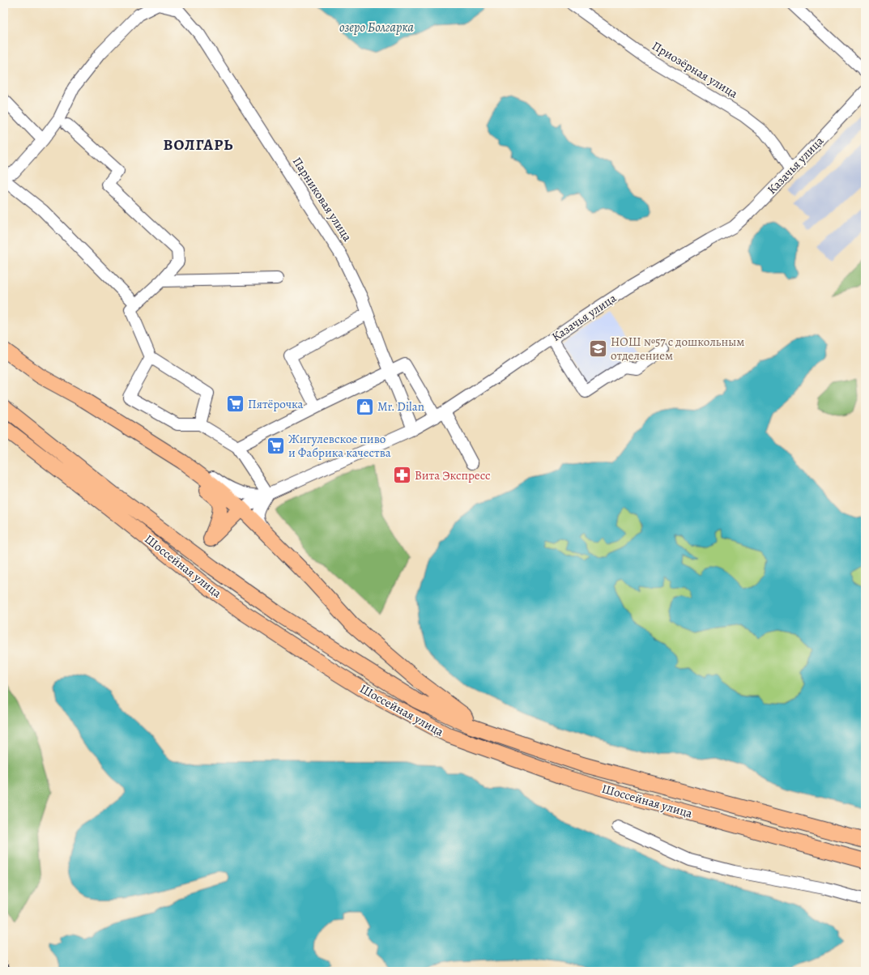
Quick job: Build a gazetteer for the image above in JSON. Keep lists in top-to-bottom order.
{
  "streets": {
    "main road": ["Казачья улица", "Шоссейная улица"],
    "street": ["Приозёрная улица", "Парниковая улица"]
  },
  "crossings": [
    ["Приозёрная улица", "Казачья улица"],
    ["Казачья улица", "Парниковая улица"],
    ["Казачья улица", "Шоссейная улица"]
  ],
  "districts": ["ВОЛГАРЬ"],
  "water": ["озеро Болгарка"],
  "places": {
    "school or university": ["НОШ №57 с дошкольным отделением"],
    "supermarket": ["Пятёрочка", "Жигулевское пиво и Фабрика качества"],
    "shop": ["Mr. Dilan"],
    "pharmacy": ["Вита Экспресс"]
  }
}
